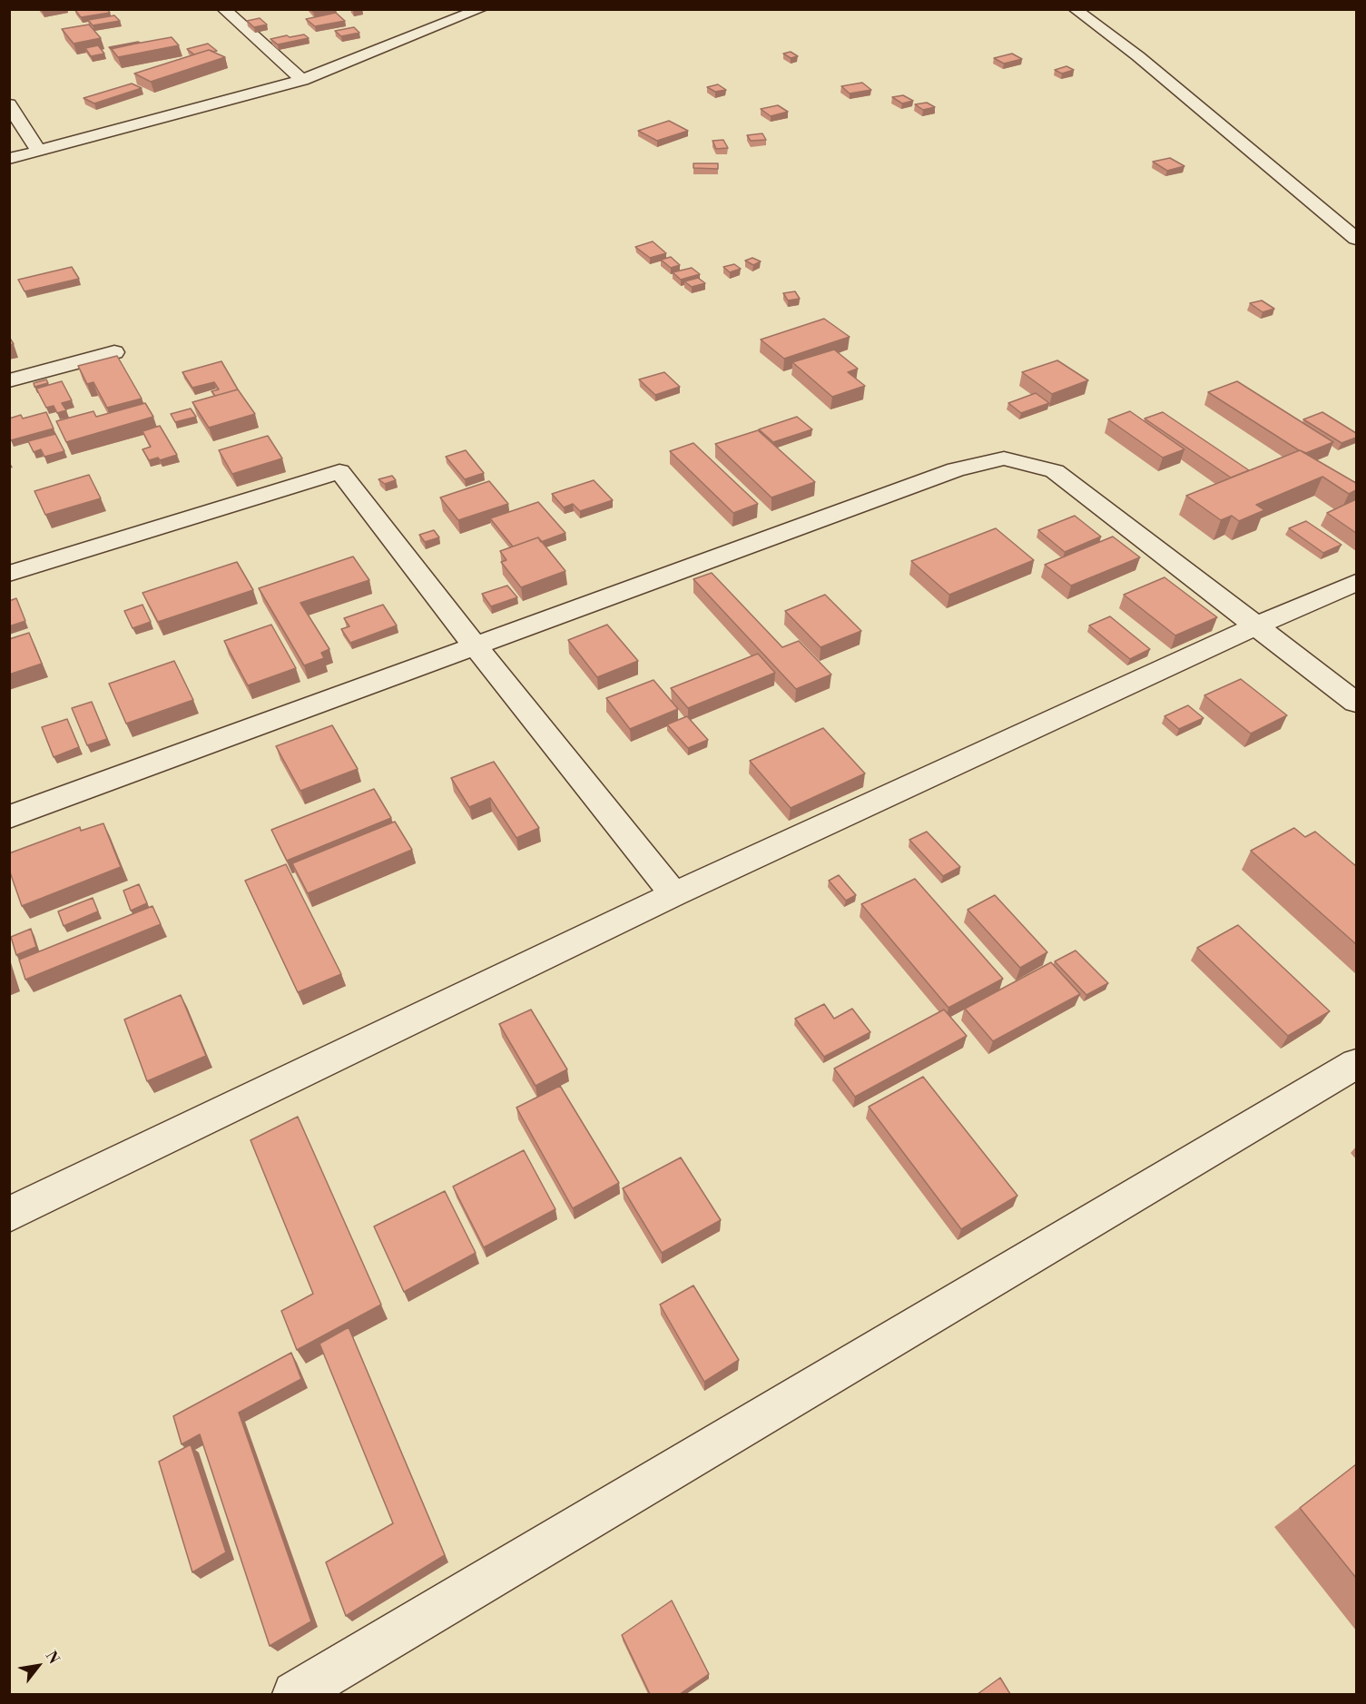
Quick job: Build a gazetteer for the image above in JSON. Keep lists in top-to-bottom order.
{
  "north": "top right"
}
